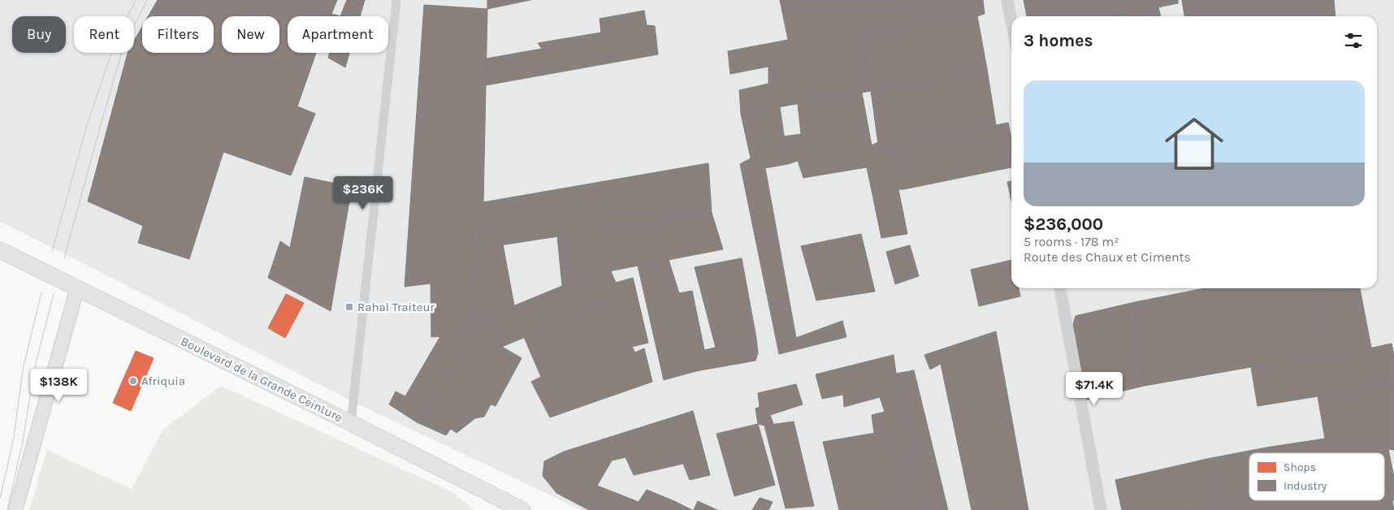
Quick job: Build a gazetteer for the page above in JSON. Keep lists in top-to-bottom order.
{
  "streets": {
    "main road": ["Boulevard de la Grande Ceinture"]
  },
  "places": {
    "transit": ["Rahal Traiteur"],
    "other": ["Afriquia"]
  },
  "legend": ["Shops", "Industry"],
  "page": {
    "chip": [
      "Buy",
      "Rent",
      "Filters",
      "New",
      "Apartment"
    ],
    "heading": "3 homes",
    "list": [
      {
        "name": "$236,000",
        "note": "5 rooms · 178 m² · Route des Chaux et Ciments"
      }
    ],
    "price": ["$236K", "$138K", "$71.4K"]
  }
}
